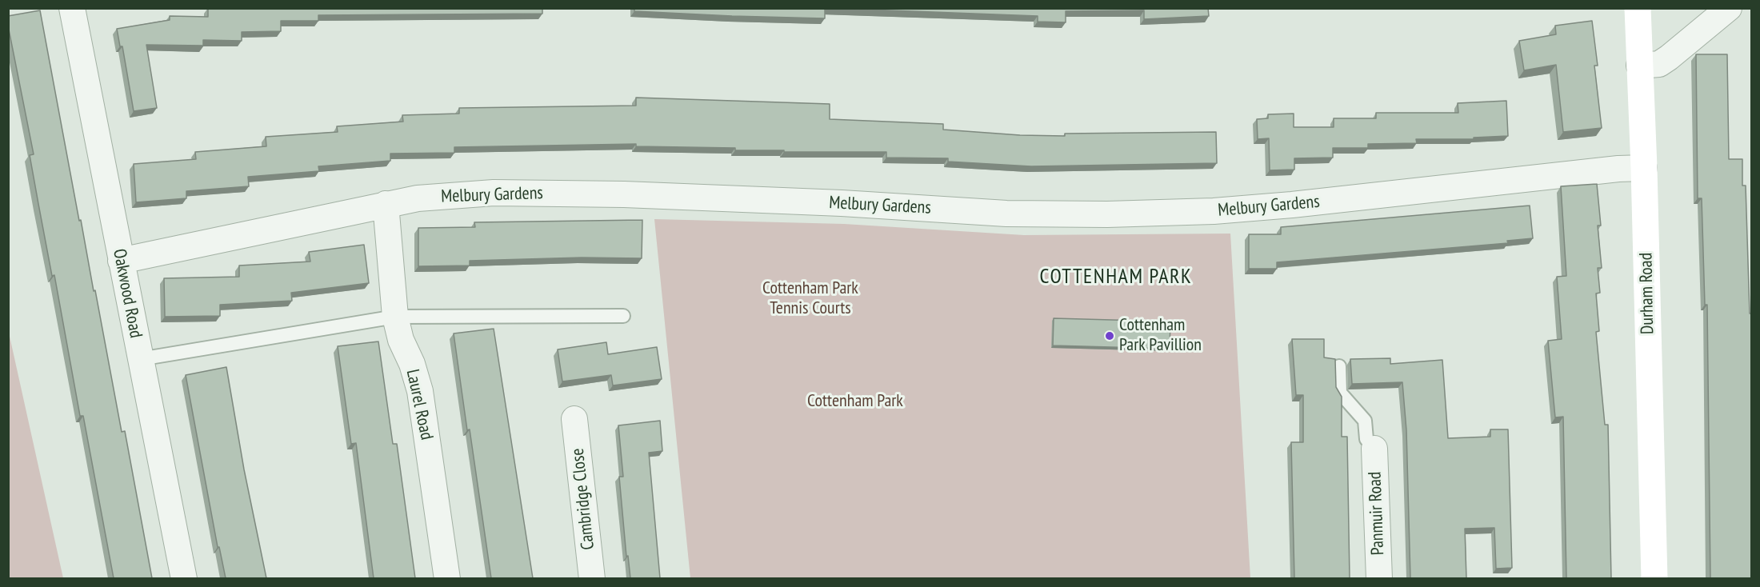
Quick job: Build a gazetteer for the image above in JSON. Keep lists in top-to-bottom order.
{
  "streets": {
    "main road": ["Durham Road"],
    "street": [
      "Melbury Gardens",
      "Oakwood Road",
      "Laurel Road",
      "Cambridge Close",
      "Panmuir Road"
    ]
  },
  "crossings": [
    ["Melbury Gardens", "Oakwood Road"],
    ["Melbury Gardens", "Durham Road"],
    ["Melbury Gardens", "Laurel Road"]
  ],
  "districts": ["COTTENHAM PARK"],
  "parks": ["Cottenham Park Tennis Courts", "Cottenham Park"],
  "places": ["Cottenham Park Pavillion"]
}
